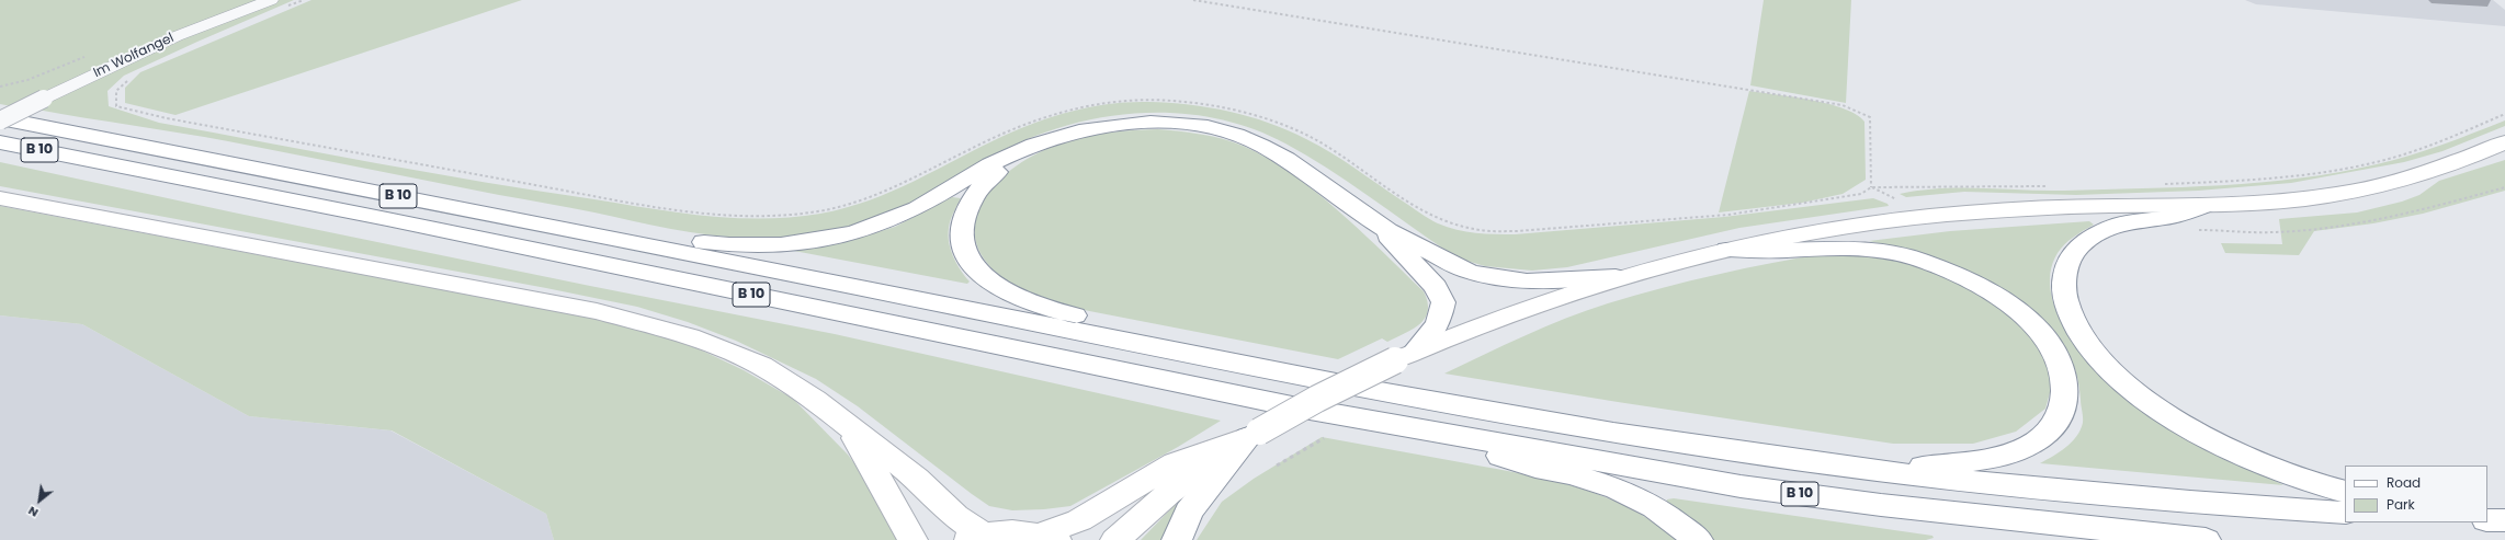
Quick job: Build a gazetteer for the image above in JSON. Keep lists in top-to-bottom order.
{
  "streets": {
    "main road": ["B 10"],
    "street": ["Im Wolfangel"]
  },
  "crossings": [
    ["Im Wolfangel", "B 10"]
  ],
  "legend": ["Road", "Park"],
  "north": "bottom left"
}
